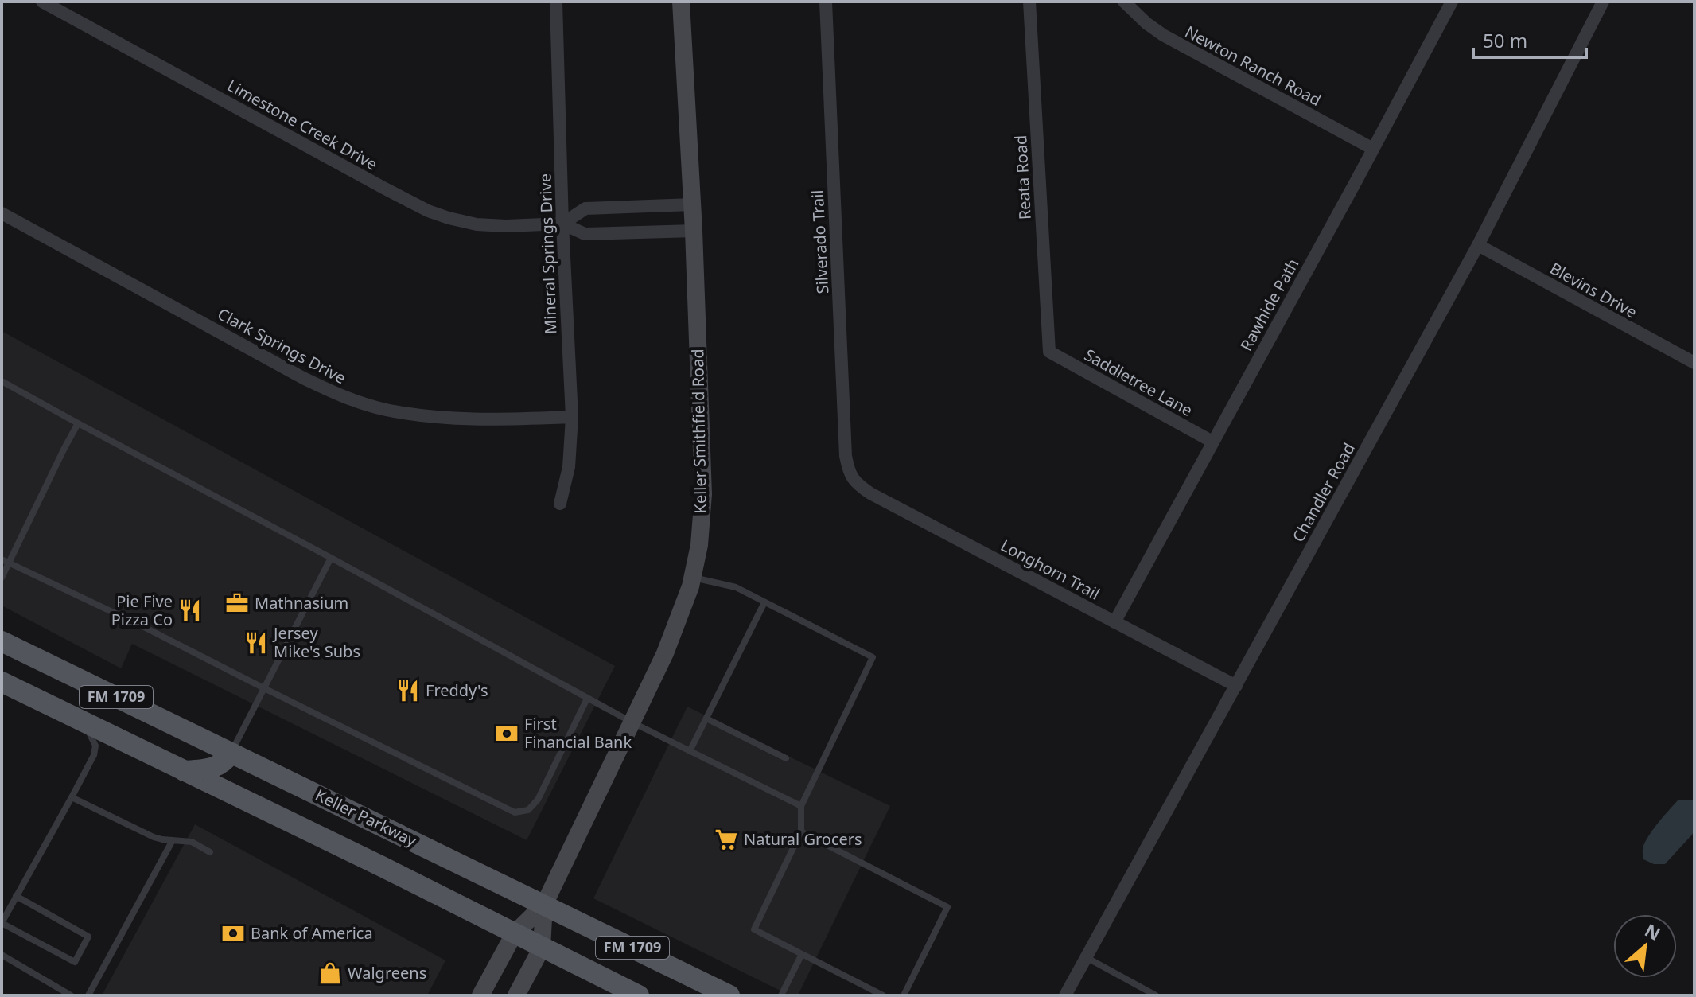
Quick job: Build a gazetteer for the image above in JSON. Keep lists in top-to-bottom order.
{
  "streets": {
    "main road": ["Keller Smithfield Road", "FM 1709", "Keller Parkway"],
    "street": [
      "Newton Ranch Road",
      "Limestone Creek Drive",
      "Reata Road",
      "Silverado Trail",
      "Mineral Springs Drive",
      "Blevins Drive",
      "Rawhide Path",
      "Clark Springs Drive",
      "Saddletree Lane",
      "Chandler Road",
      "Longhorn Trail"
    ]
  },
  "crossings": [
    ["Newton Ranch Road", "Rawhide Path"],
    ["Limestone Creek Drive", "Mineral Springs Drive"],
    ["Limestone Creek Drive", "Keller Smithfield Road"],
    ["Reata Road", "Saddletree Lane"],
    ["Silverado Trail", "Longhorn Trail"],
    ["Mineral Springs Drive", "Clark Springs Drive"],
    ["Blevins Drive", "Chandler Road"],
    ["Rawhide Path", "Saddletree Lane"],
    ["Rawhide Path", "Longhorn Trail"],
    ["Keller Smithfield Road", "Keller Parkway"],
    ["Chandler Road", "Longhorn Trail"]
  ],
  "places": {
    "office": ["Mathnasium"],
    "restaurant": ["Pie Five Pizza Co", "Jersey Mike's Subs", "Freddy's"],
    "bank": ["First Financial Bank", "Bank of America"],
    "supermarket": ["Natural Grocers"],
    "shop": ["Walgreens"]
  },
  "scale_bar": "50 m",
  "north": "top right"
}
